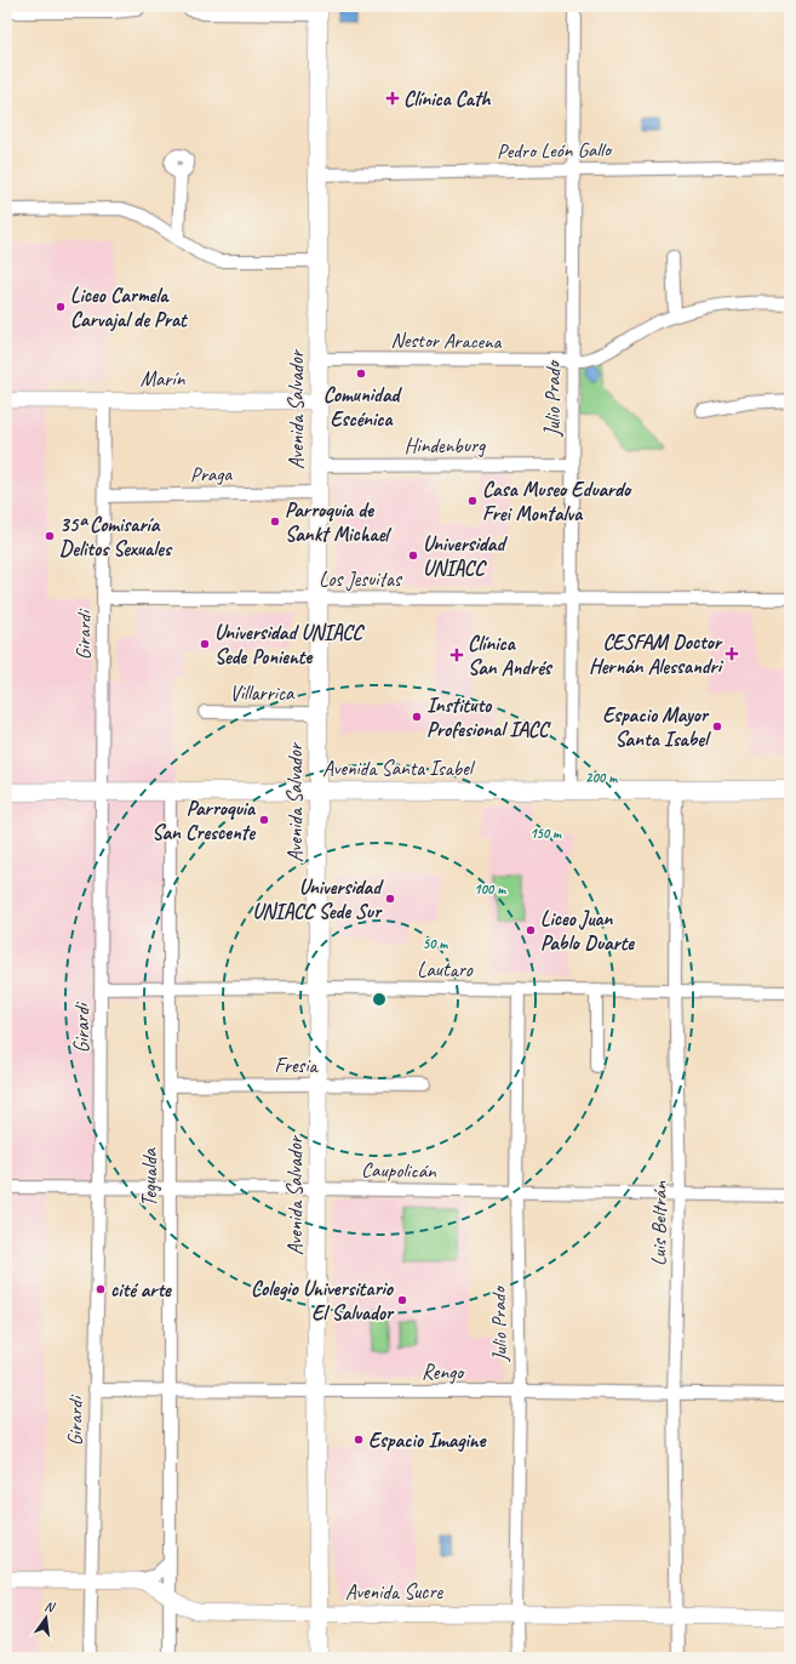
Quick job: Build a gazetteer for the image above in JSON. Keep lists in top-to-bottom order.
{
  "streets": {
    "main road": ["Avenida Salvador", "Avenida Santa Isabel"],
    "street": [
      "Pedro León Gallo",
      "Nestor Aracena",
      "Marín",
      "Julio Prado",
      "Hindenburg",
      "Praga",
      "Los Jesuitas",
      "Girardi",
      "Villarrica",
      "Lautaro",
      "Fresia",
      "Caupolicán",
      "Tegualda",
      "Luis Beltrán",
      "Rengo",
      "Avenida Sucre"
    ]
  },
  "crossings": [
    ["Pedro León Gallo", "Julio Prado"],
    ["Pedro León Gallo", "Avenida Salvador"],
    ["Nestor Aracena", "Julio Prado"],
    ["Nestor Aracena", "Avenida Salvador"],
    ["Marín", "Avenida Salvador"],
    ["Marín", "Girardi"],
    ["Julio Prado", "Hindenburg"],
    ["Julio Prado", "Los Jesuitas"],
    ["Julio Prado", "Avenida Santa Isabel"],
    ["Julio Prado", "Lautaro"],
    ["Julio Prado", "Caupolicán"],
    ["Julio Prado", "Rengo"],
    ["Julio Prado", "Avenida Sucre"],
    ["Avenida Salvador", "Hindenburg"],
    ["Avenida Salvador", "Praga"],
    ["Avenida Salvador", "Los Jesuitas"],
    ["Avenida Salvador", "Villarrica"],
    ["Avenida Salvador", "Avenida Santa Isabel"],
    ["Avenida Salvador", "Lautaro"],
    ["Avenida Salvador", "Fresia"],
    ["Avenida Salvador", "Caupolicán"],
    ["Avenida Salvador", "Rengo"],
    ["Avenida Salvador", "Avenida Sucre"],
    ["Praga", "Girardi"],
    ["Los Jesuitas", "Girardi"],
    ["Girardi", "Avenida Santa Isabel"],
    ["Girardi", "Lautaro"],
    ["Girardi", "Caupolicán"],
    ["Girardi", "Rengo"],
    ["Girardi", "Avenida Sucre"],
    ["Avenida Santa Isabel", "Tegualda"],
    ["Avenida Santa Isabel", "Luis Beltrán"],
    ["Lautaro", "Tegualda"],
    ["Lautaro", "Luis Beltrán"],
    ["Fresia", "Tegualda"],
    ["Caupolicán", "Tegualda"],
    ["Caupolicán", "Luis Beltrán"],
    ["Tegualda", "Rengo"],
    ["Tegualda", "Avenida Sucre"],
    ["Luis Beltrán", "Rengo"],
    ["Luis Beltrán", "Avenida Sucre"]
  ],
  "places": {
    "health": ["Clínica Cath", "CESFAM Doctor Hernán Alessandri", "Clínica San Andrés"],
    "other": [
      "Liceo Carmela Carvajal de Prat",
      "Comunidad Escénica",
      "Casa Museo Eduardo Frei Montalva",
      "Parroquia de Sankt Michael",
      "35ª Comisaría Delitos Sexuales",
      "Universidad UNIACC",
      "Universidad UNIACC Sede Poniente",
      "Instituto Profesional IACC",
      "Espacio Mayor Santa Isabel",
      "Parroquia San Crescente",
      "Universidad UNIACC Sede Sur",
      "Liceo Juan Pablo Duarte",
      "cité arte",
      "Colegio Universitario El Salvador",
      "Espacio Imagine"
    ]
  },
  "north": "top",
  "rings": [
    "200 m",
    "150 m",
    "100 m",
    "50 m"
  ]
}
